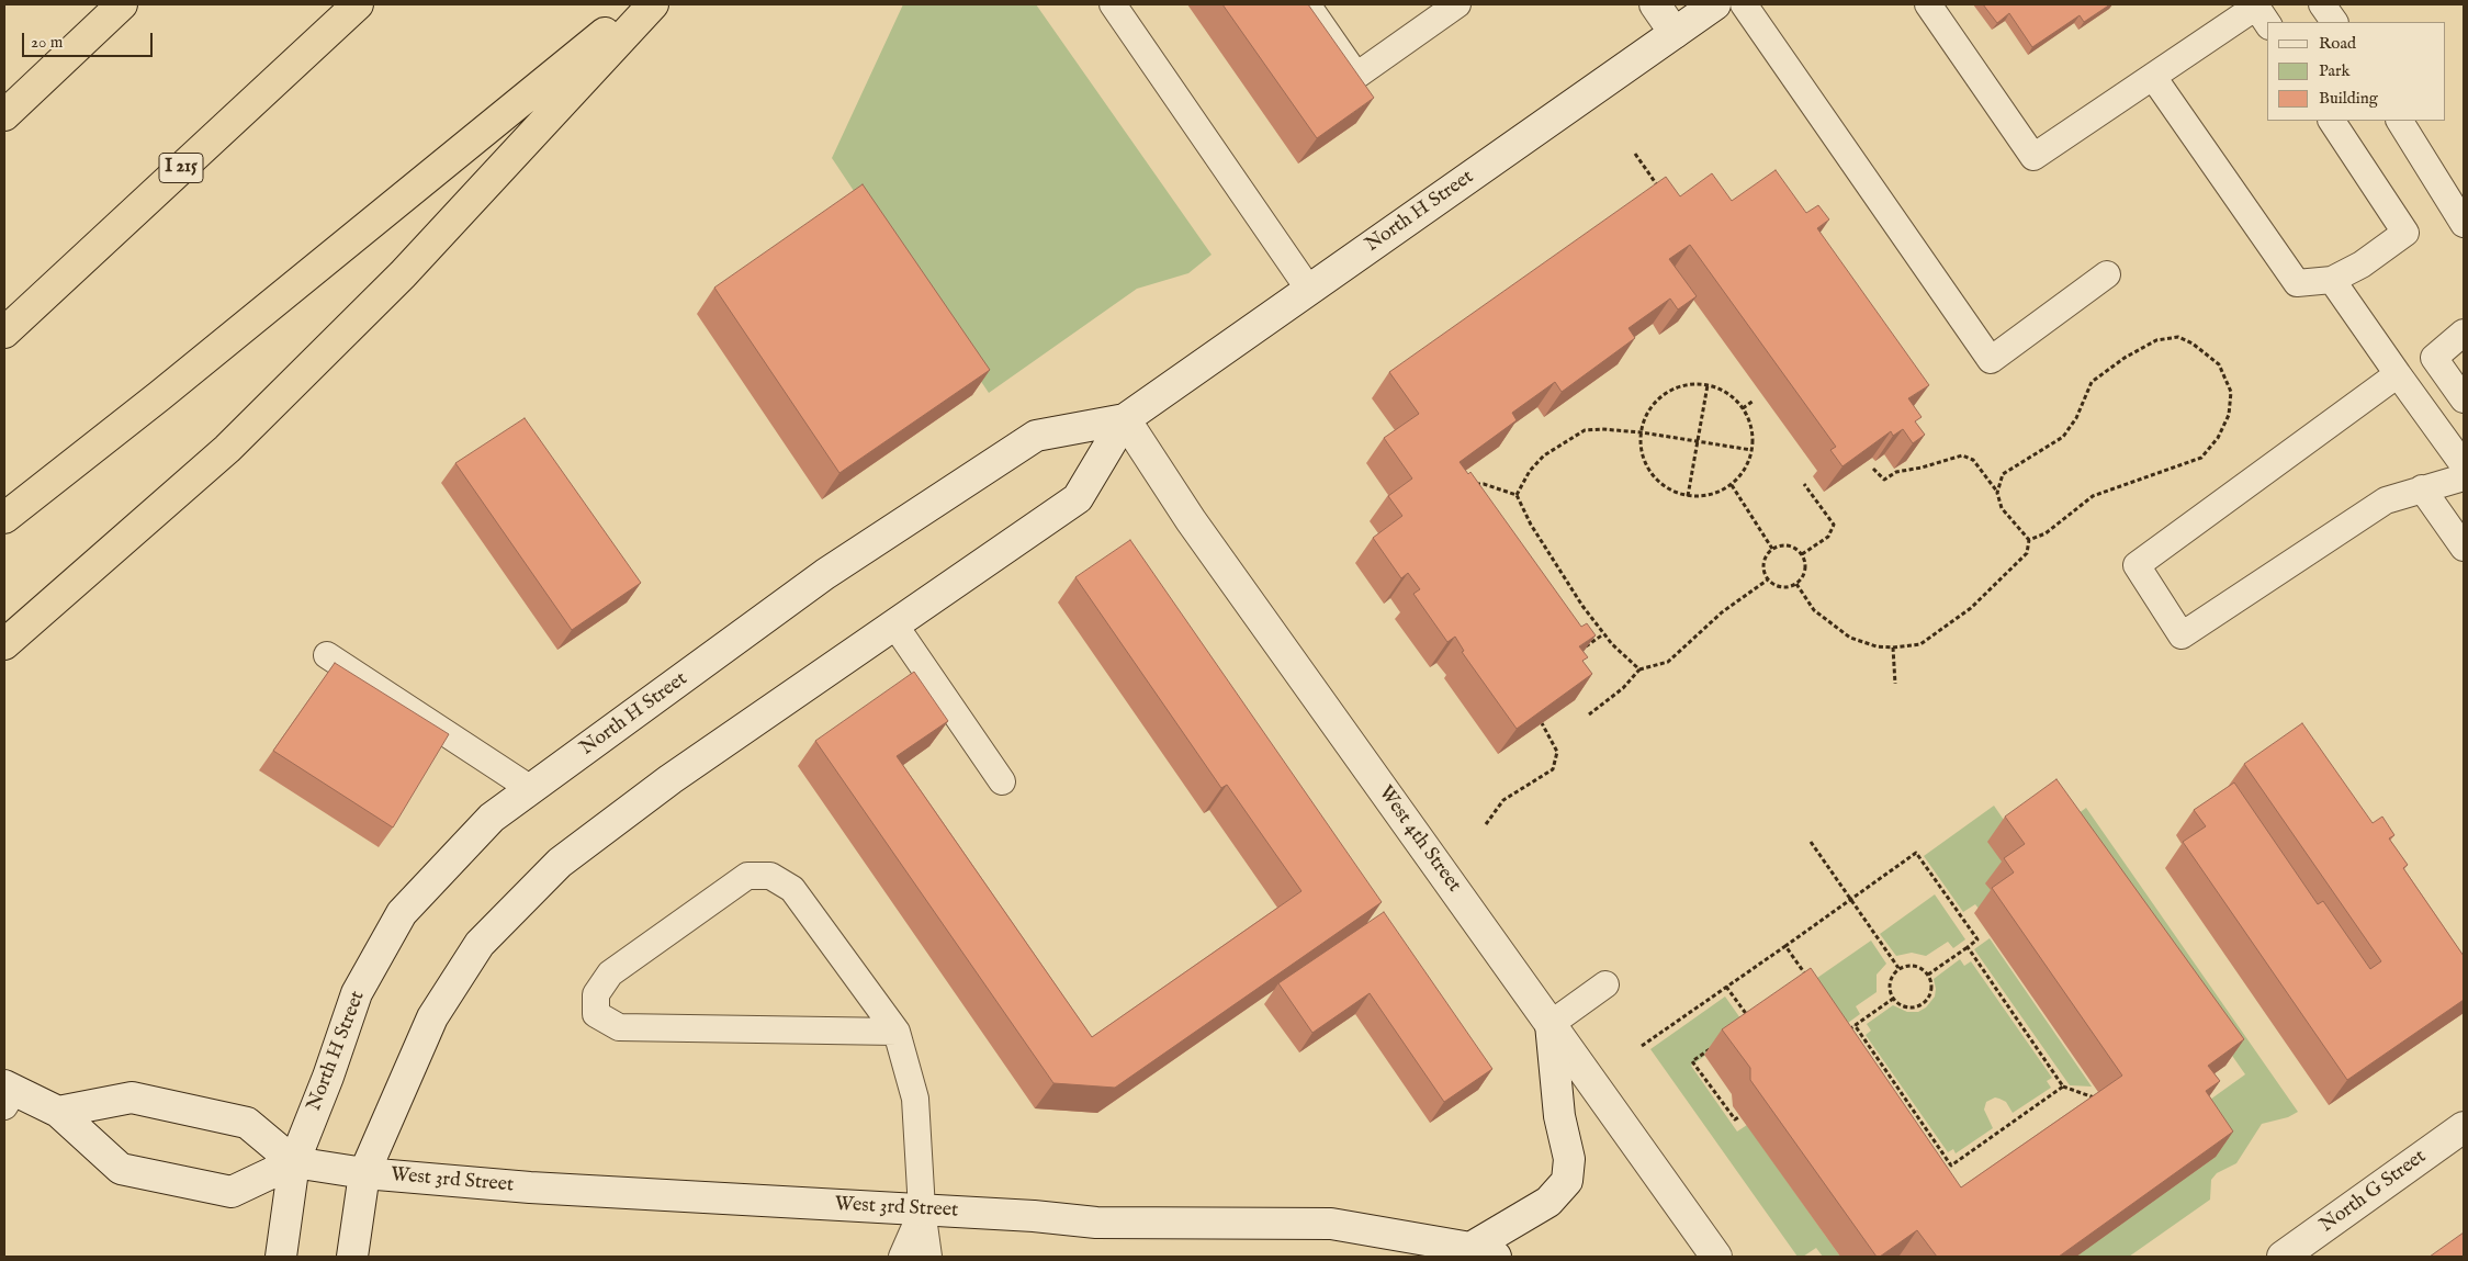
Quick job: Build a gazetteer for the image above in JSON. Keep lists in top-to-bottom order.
{
  "streets": {
    "highway": ["I 215"],
    "main road": [
      "North H Street",
      "West 4th Street",
      "West 3rd Street",
      "North G Street"
    ]
  },
  "crossings": [
    ["North H Street", "West 4th Street"],
    ["North H Street", "West 3rd Street"]
  ],
  "legend": ["Road", "Park", "Building"],
  "scale_bar": "20 m"
}
